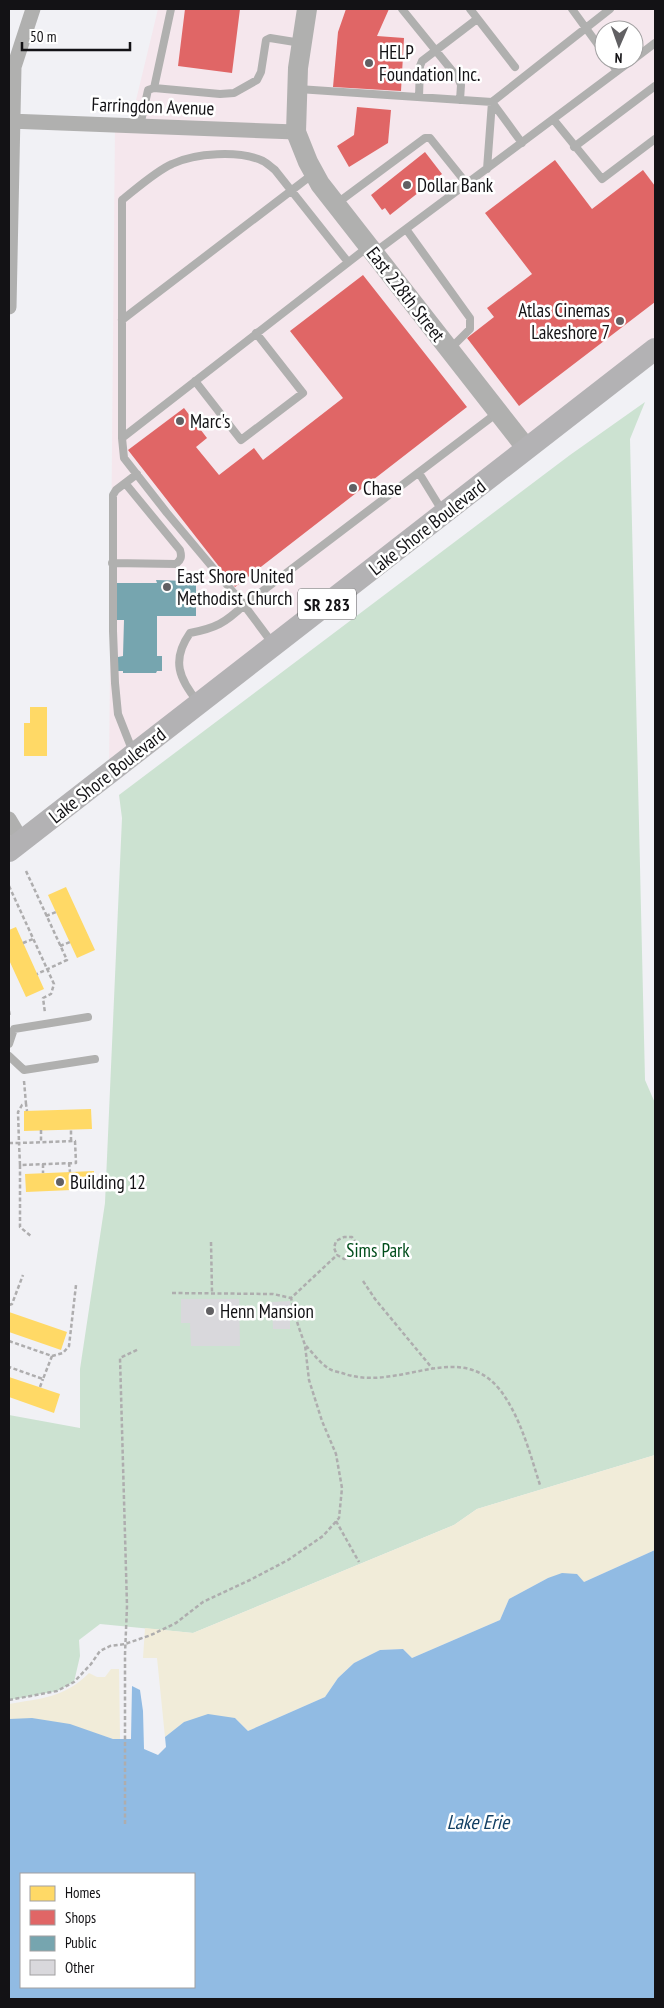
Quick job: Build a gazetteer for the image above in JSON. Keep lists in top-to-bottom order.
{
  "streets": {
    "main road": ["Lake Shore Boulevard", "SR 283"],
    "street": ["Farringdon Avenue", "East 228th Street"]
  },
  "crossings": [
    ["Farringdon Avenue", "East 228th Street"],
    ["East 228th Street", "Lake Shore Boulevard"]
  ],
  "water": ["Lake Erie"],
  "parks": ["Sims Park"],
  "places": [
    "HELP Foundation Inc.",
    "Dollar Bank",
    "Atlas Cinemas Lakeshore 7",
    "Marc's",
    "Chase",
    "East Shore United Methodist Church",
    "Building 12",
    "Henn Mansion"
  ],
  "legend": [
    "Homes",
    "Shops",
    "Public",
    "Other"
  ],
  "scale_bar": "50 m",
  "north": "bottom"
}
